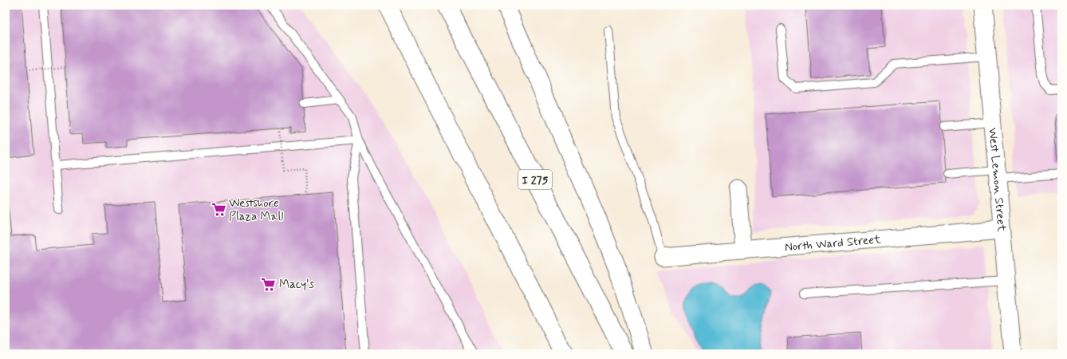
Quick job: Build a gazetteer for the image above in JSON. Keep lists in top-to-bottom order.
{
  "streets": {
    "highway": ["I 275"],
    "street": ["West Lemon Street", "North Ward Street"]
  },
  "crossings": [
    ["West Lemon Street", "North Ward Street"]
  ],
  "places": {
    "supermarket": ["Westshore Plaza Mall", "Macy's"]
  }
}
